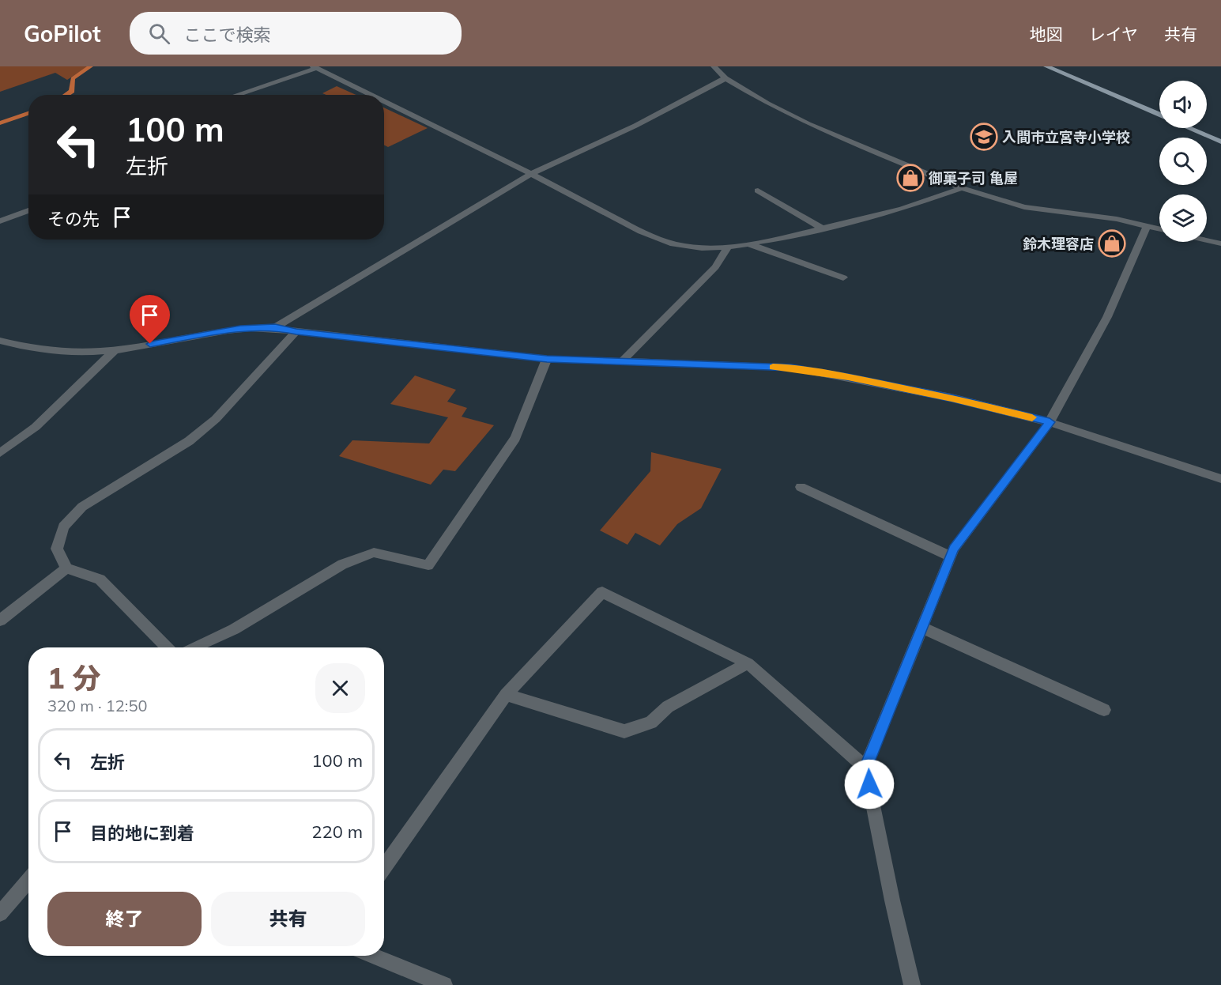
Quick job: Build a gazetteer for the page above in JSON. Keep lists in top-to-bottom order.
{
  "places": {
    "school or university": ["入間市立宮寺小学校"],
    "shop": ["御菓子司 亀屋", "鈴木理容店"]
  },
  "page": {
    "header": "GoPilot",
    "search": "ここで検索",
    "nav": ["地図", "レイヤ", "共有"],
    "turn": ["100 m", "左折"],
    "then": "その先",
    "heading": ["1 分", "320 m · 12:50"],
    "list": [
      {
        "name": "左折",
        "value": "100 m"
      },
      {
        "name": "目的地に到着",
        "value": "220 m"
      }
    ],
    "buttons": ["終了", "共有"]
  }
}
